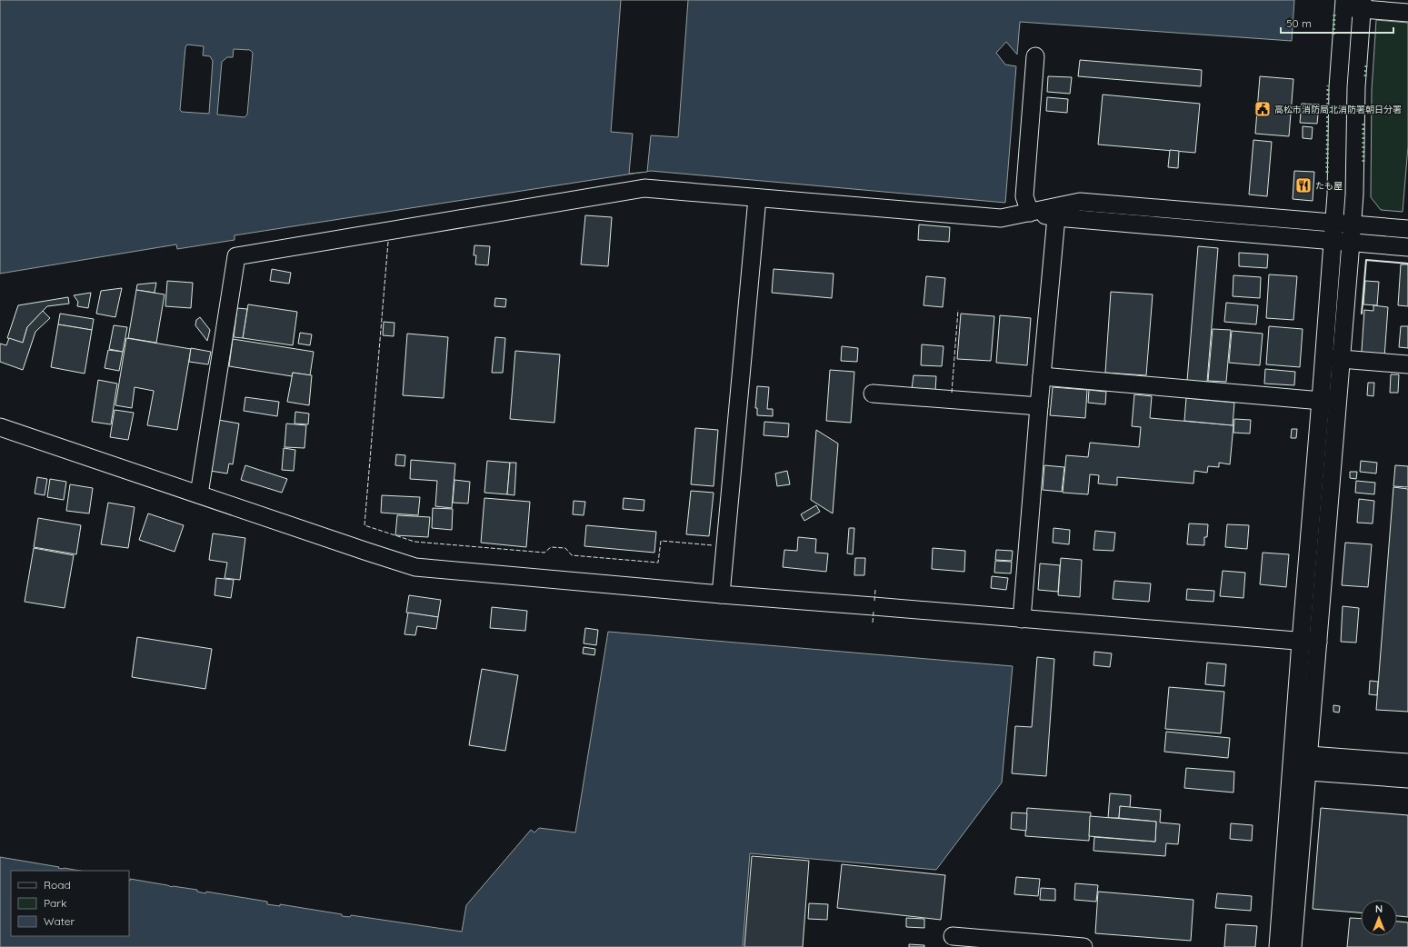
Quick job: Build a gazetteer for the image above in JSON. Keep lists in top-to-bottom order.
{
  "places": {
    "public building": ["高松市消防局北消防署朝日分署"],
    "restaurant": ["たも屋"]
  },
  "legend": ["Road", "Park", "Water"],
  "scale_bar": "50 m",
  "north": "top"
}
